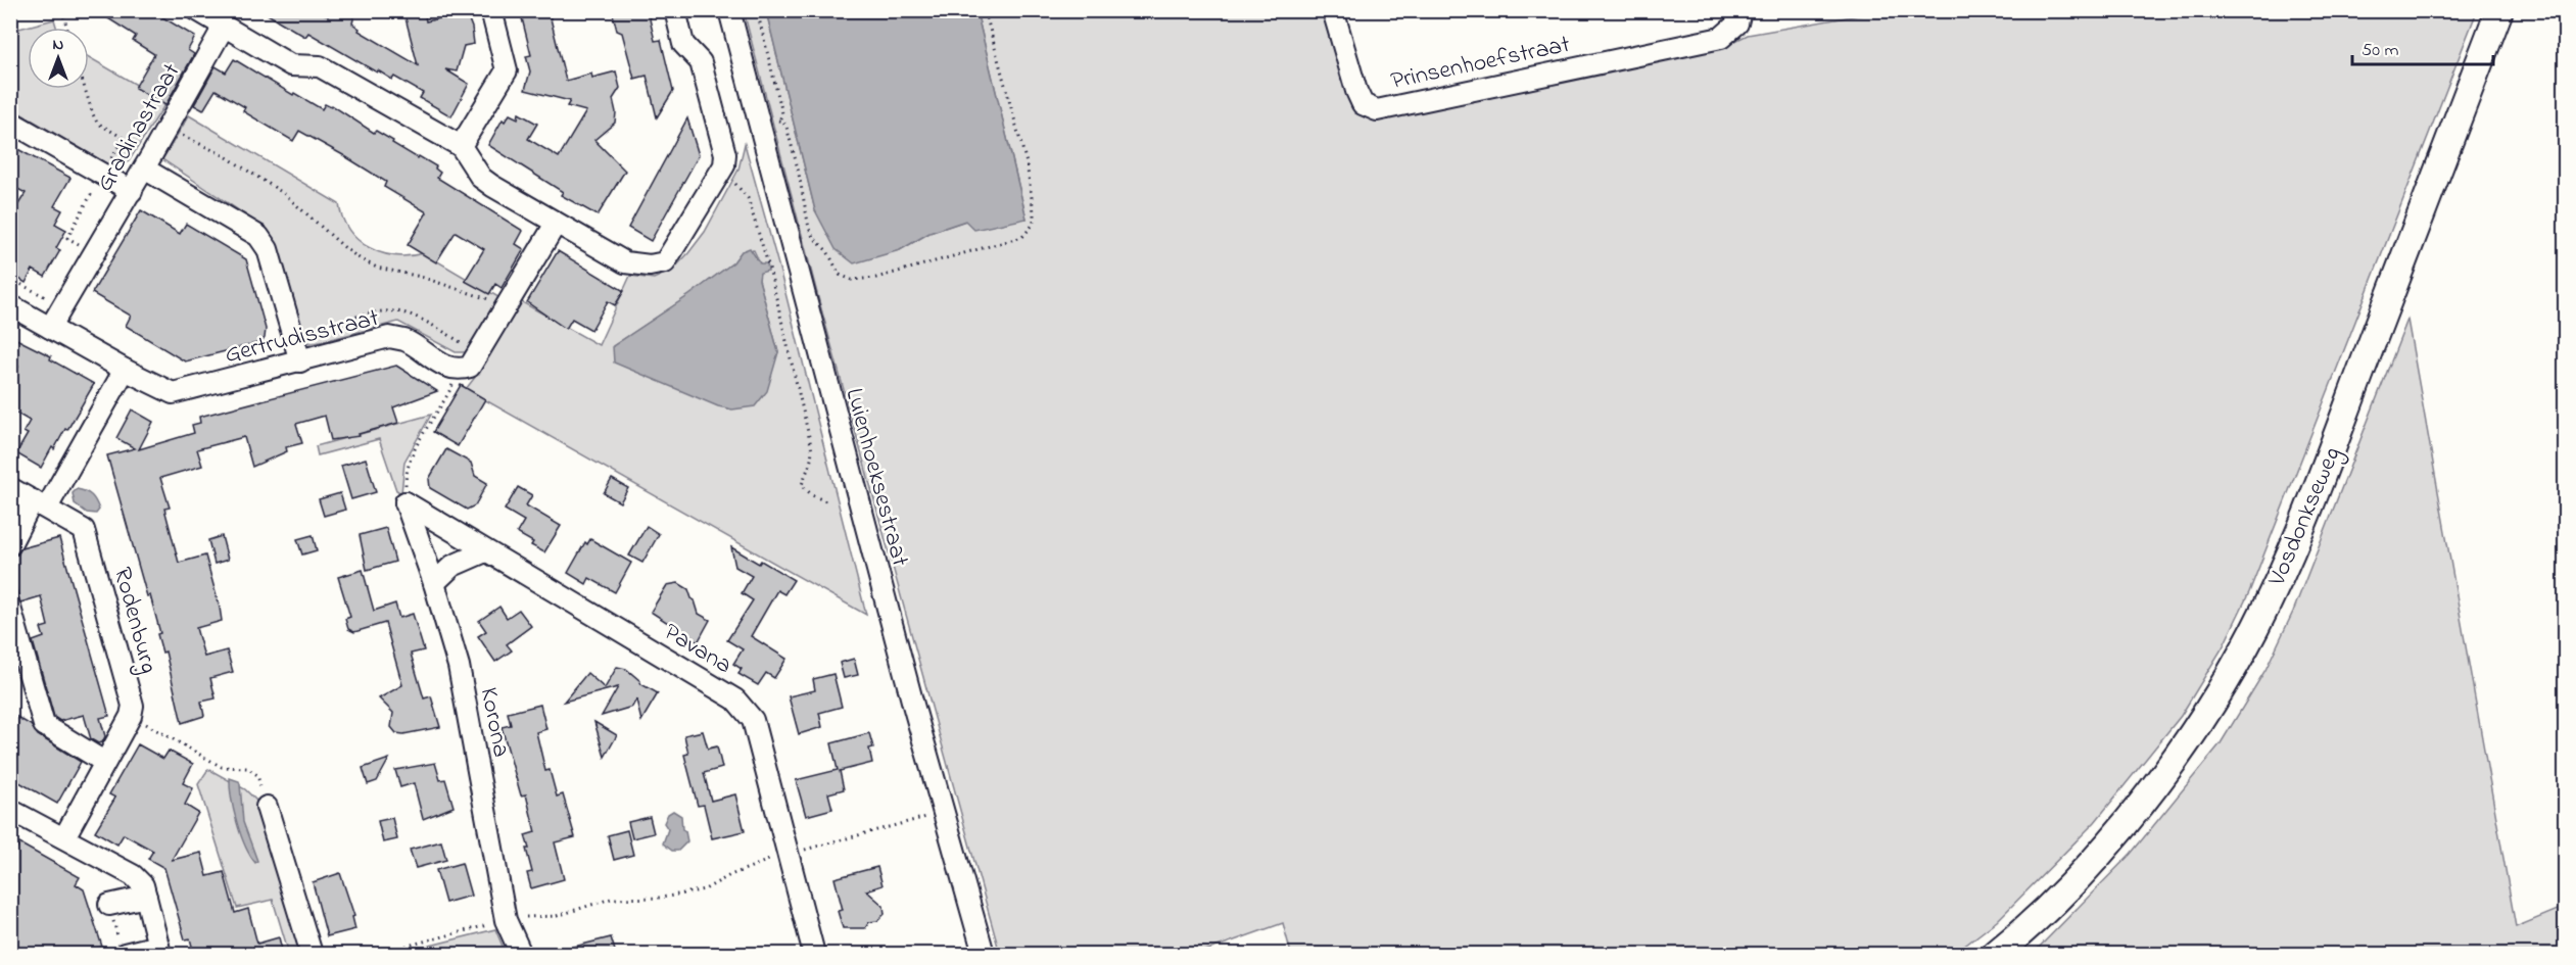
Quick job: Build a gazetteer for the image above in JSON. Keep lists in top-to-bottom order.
{
  "streets": {
    "main road": ["Vosdonkseweg"],
    "street": [
      "Prinsenhoefstraat",
      "Gradinastraat",
      "Gertrudisstraat",
      "Luienhoeksestraat",
      "Rodenburg",
      "Pavana",
      "Korona"
    ]
  },
  "crossings": [
    ["Gradinastraat", "Gertrudisstraat"],
    ["Pavana", "Korona"]
  ],
  "scale_bar": "50 m",
  "north": "top"
}
